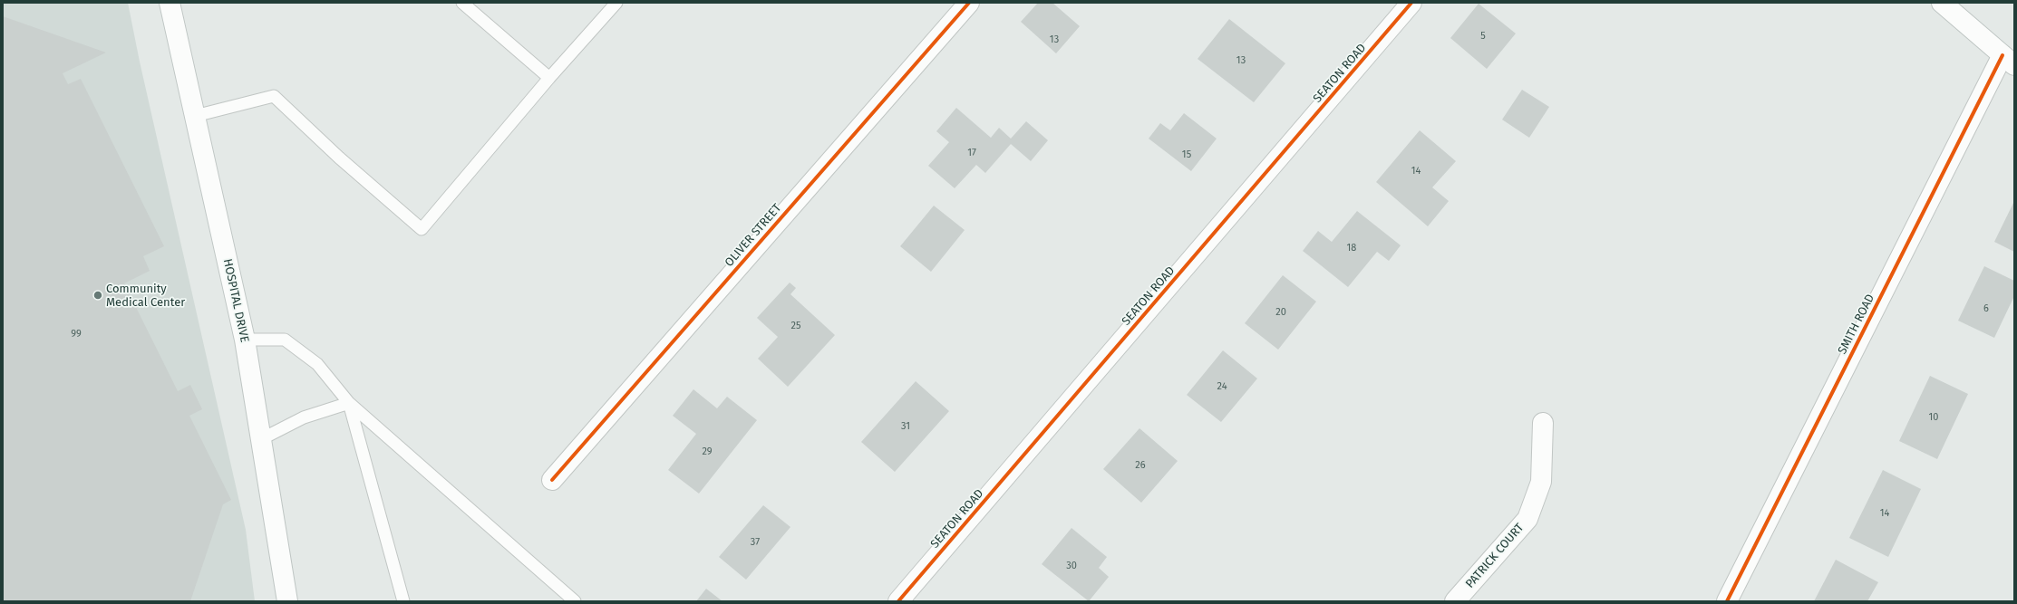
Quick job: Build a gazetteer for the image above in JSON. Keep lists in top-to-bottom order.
{
  "streets": {
    "street": [
      "SEATON ROAD",
      "OLIVER STREET",
      "HOSPITAL DRIVE",
      "SMITH ROAD",
      "PATRICK COURT"
    ]
  },
  "places": ["Community Medical Center"],
  "house_numbers": [
    "5",
    "13",
    "13",
    "17",
    "15",
    "14",
    "18",
    "6",
    "20",
    "25",
    "99",
    "24",
    "10",
    "31",
    "29",
    "26",
    "14",
    "37",
    "30"
  ]
}
